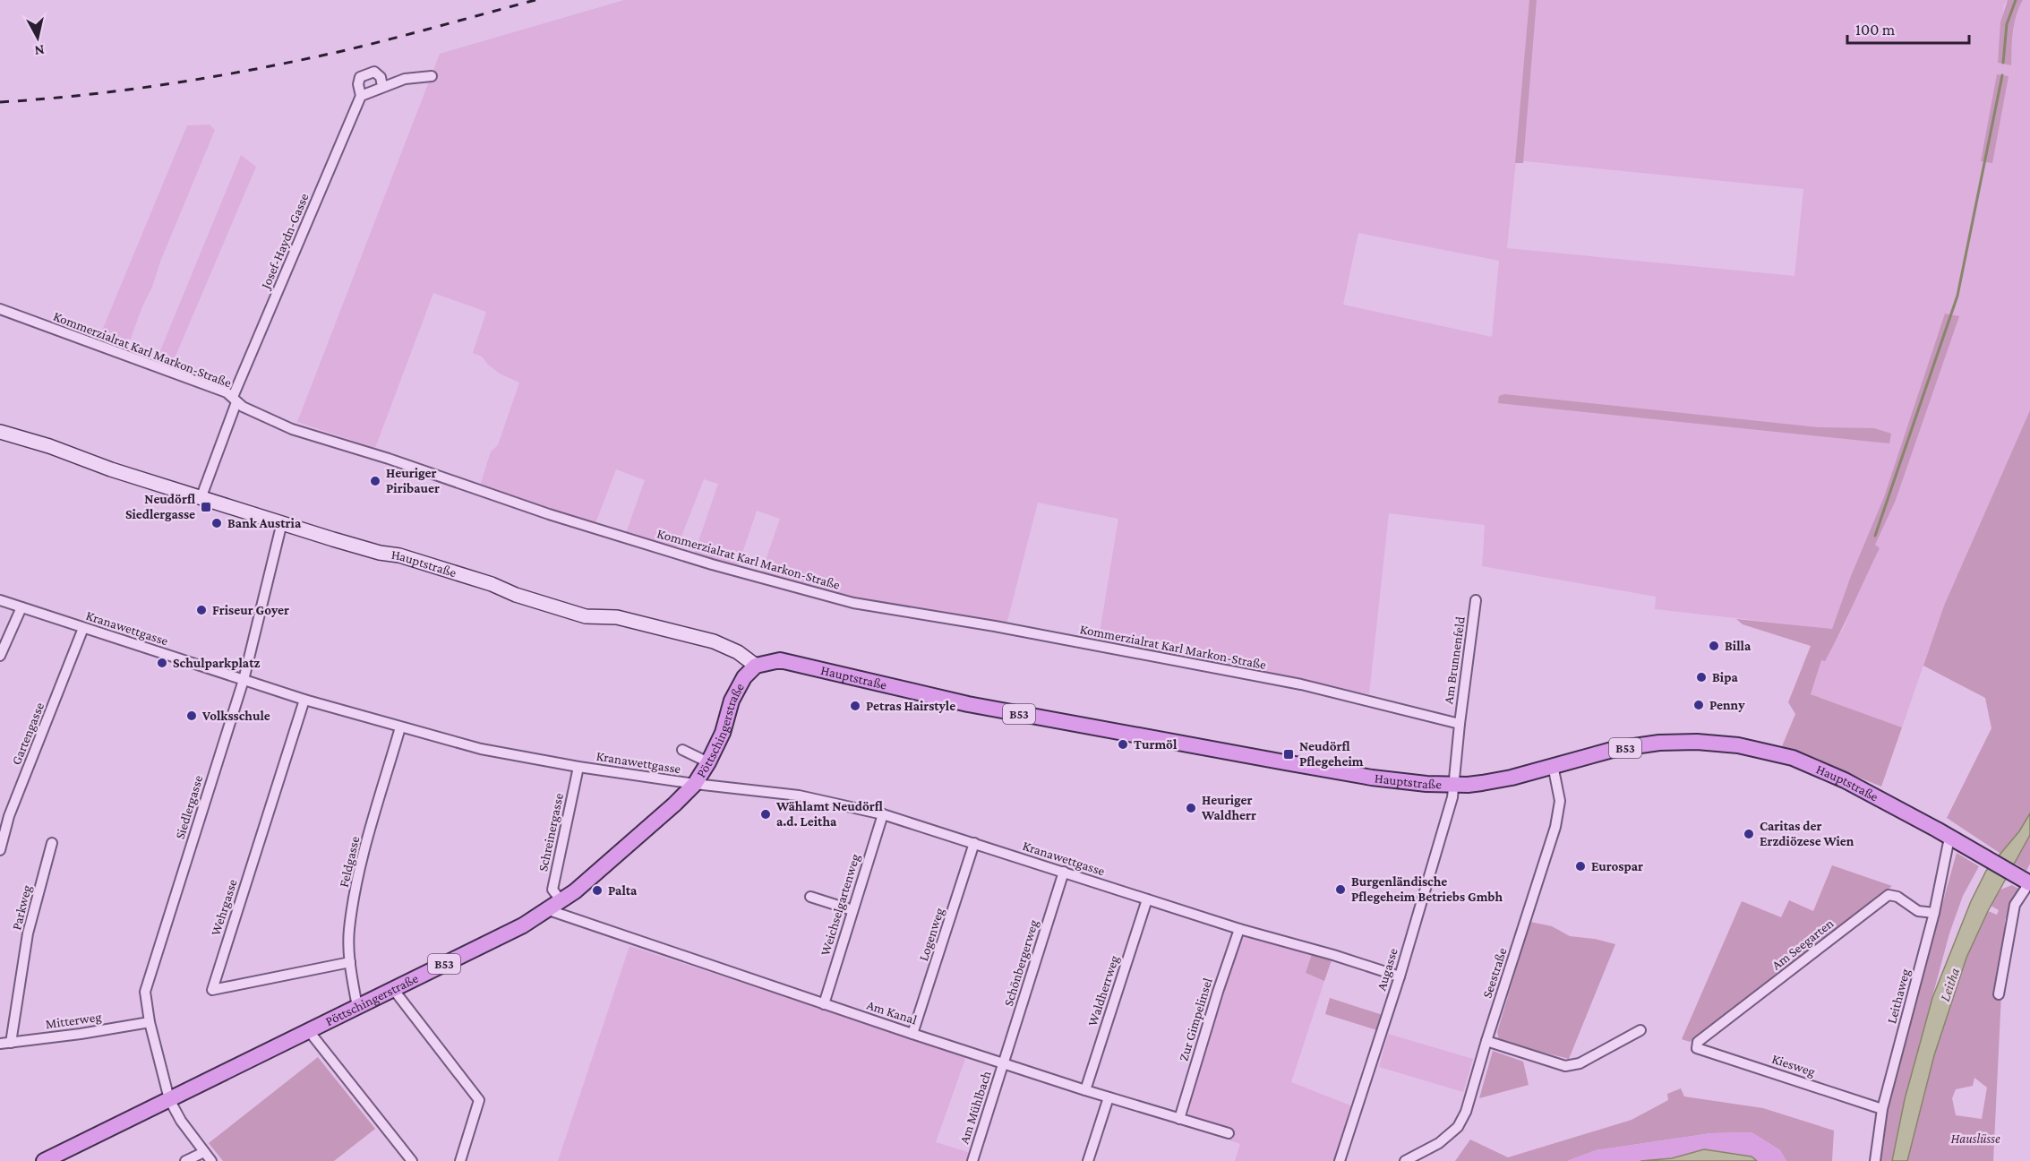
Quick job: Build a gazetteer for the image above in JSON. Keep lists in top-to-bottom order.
{
  "streets": {
    "main road": ["Hauptstraße", "B53", "Pöttschingerstraße"],
    "street": [
      "Josef-Haydn-Gasse",
      "Kommerzialrat Karl Markon-Straße",
      "Kranawettgasse",
      "Am Brunnenfeld",
      "Gartengasse",
      "Siedlergasse",
      "Schreinergasse",
      "Feldgasse",
      "Weichselgartenweg",
      "Parkweg",
      "Wehrgasse",
      "Logenweg",
      "Am Seegarten",
      "Schönbergerweg",
      "Augasse",
      "Seestraße",
      "Waldherrweg",
      "Leithaweg",
      "Am Kanal",
      "Zur Gimpelinsel",
      "Mitterweg",
      "Kiesweg",
      "Am Mühlbach"
    ]
  },
  "crossings": [
    ["Josef-Haydn-Gasse", "Kommerzialrat Karl Markon-Straße"],
    ["Josef-Haydn-Gasse", "Hauptstraße"],
    ["Kommerzialrat Karl Markon-Straße", "Am Brunnenfeld"],
    ["Hauptstraße", "Pöttschingerstraße"],
    ["Hauptstraße", "Siedlergasse"],
    ["Hauptstraße", "Augasse"],
    ["Hauptstraße", "Seestraße"],
    ["Hauptstraße", "Leithaweg"],
    ["Kranawettgasse", "Pöttschingerstraße"],
    ["Kranawettgasse", "Gartengasse"],
    ["Kranawettgasse", "Siedlergasse"],
    ["Kranawettgasse", "Schreinergasse"],
    ["Kranawettgasse", "Feldgasse"],
    ["Kranawettgasse", "Weichselgartenweg"],
    ["Kranawettgasse", "Wehrgasse"],
    ["Kranawettgasse", "Logenweg"],
    ["Kranawettgasse", "Schönbergerweg"],
    ["Kranawettgasse", "Augasse"],
    ["Kranawettgasse", "Waldherrweg"],
    ["Kranawettgasse", "Zur Gimpelinsel"],
    ["Pöttschingerstraße", "Siedlergasse"],
    ["Pöttschingerstraße", "Schreinergasse"],
    ["Pöttschingerstraße", "Feldgasse"],
    ["Pöttschingerstraße", "Am Kanal"],
    ["Siedlergasse", "Mitterweg"],
    ["Feldgasse", "Wehrgasse"],
    ["Weichselgartenweg", "Am Kanal"],
    ["Parkweg", "Mitterweg"],
    ["Logenweg", "Am Kanal"],
    ["Am Seegarten", "Leithaweg"],
    ["Am Seegarten", "Kiesweg"],
    ["Schönbergerweg", "Am Kanal"],
    ["Schönbergerweg", "Am Mühlbach"],
    ["Waldherrweg", "Am Kanal"],
    ["Leithaweg", "Kiesweg"],
    ["Am Kanal", "Zur Gimpelinsel"],
    ["Am Kanal", "Am Mühlbach"]
  ],
  "water": ["Leitha"],
  "parks": ["Hauslüsse"],
  "places": {
    "other": [
      "Heuriger Piribauer",
      "Bank Austria",
      "Friseur Goyer",
      "Billa",
      "Schulparkplatz",
      "Bipa",
      "Penny",
      "Petras Hairstyle",
      "Volksschule",
      "Turmöl",
      "Heuriger Waldherr",
      "Wählamt Neudörfl a.d. Leitha",
      "Caritas der Erzdiözese Wien",
      "Eurospar",
      "Burgenländische Pflegeheim Betriebs Gmbh",
      "Palta"
    ],
    "transit": ["Neudörfl Siedlergasse", "Neudörfl Pflegeheim"]
  },
  "scale_bar": "100 m",
  "north": "bottom"
}
